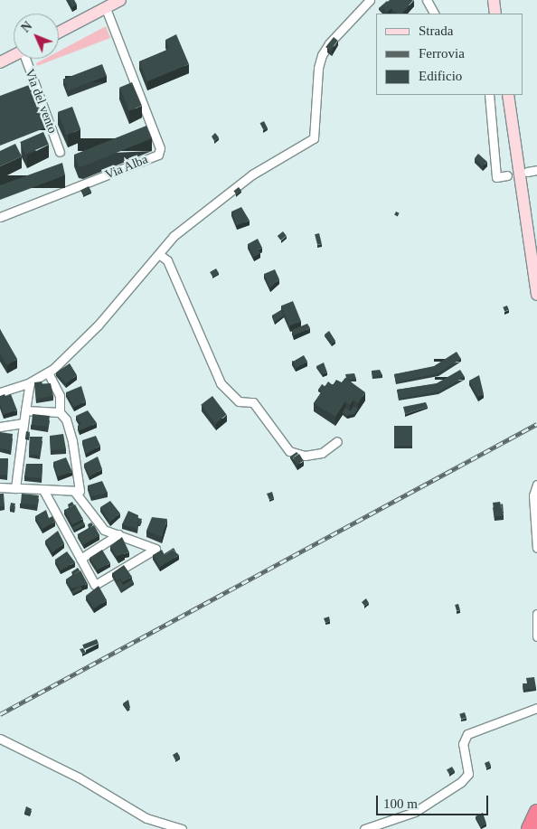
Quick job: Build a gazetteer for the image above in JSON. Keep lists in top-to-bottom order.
{
  "streets": {
    "street": ["Via del vento", "Via Alba"]
  },
  "legend": ["Strada", "Ferrovia", "Edificio"],
  "scale_bar": "100 m",
  "north": "top left"
}
